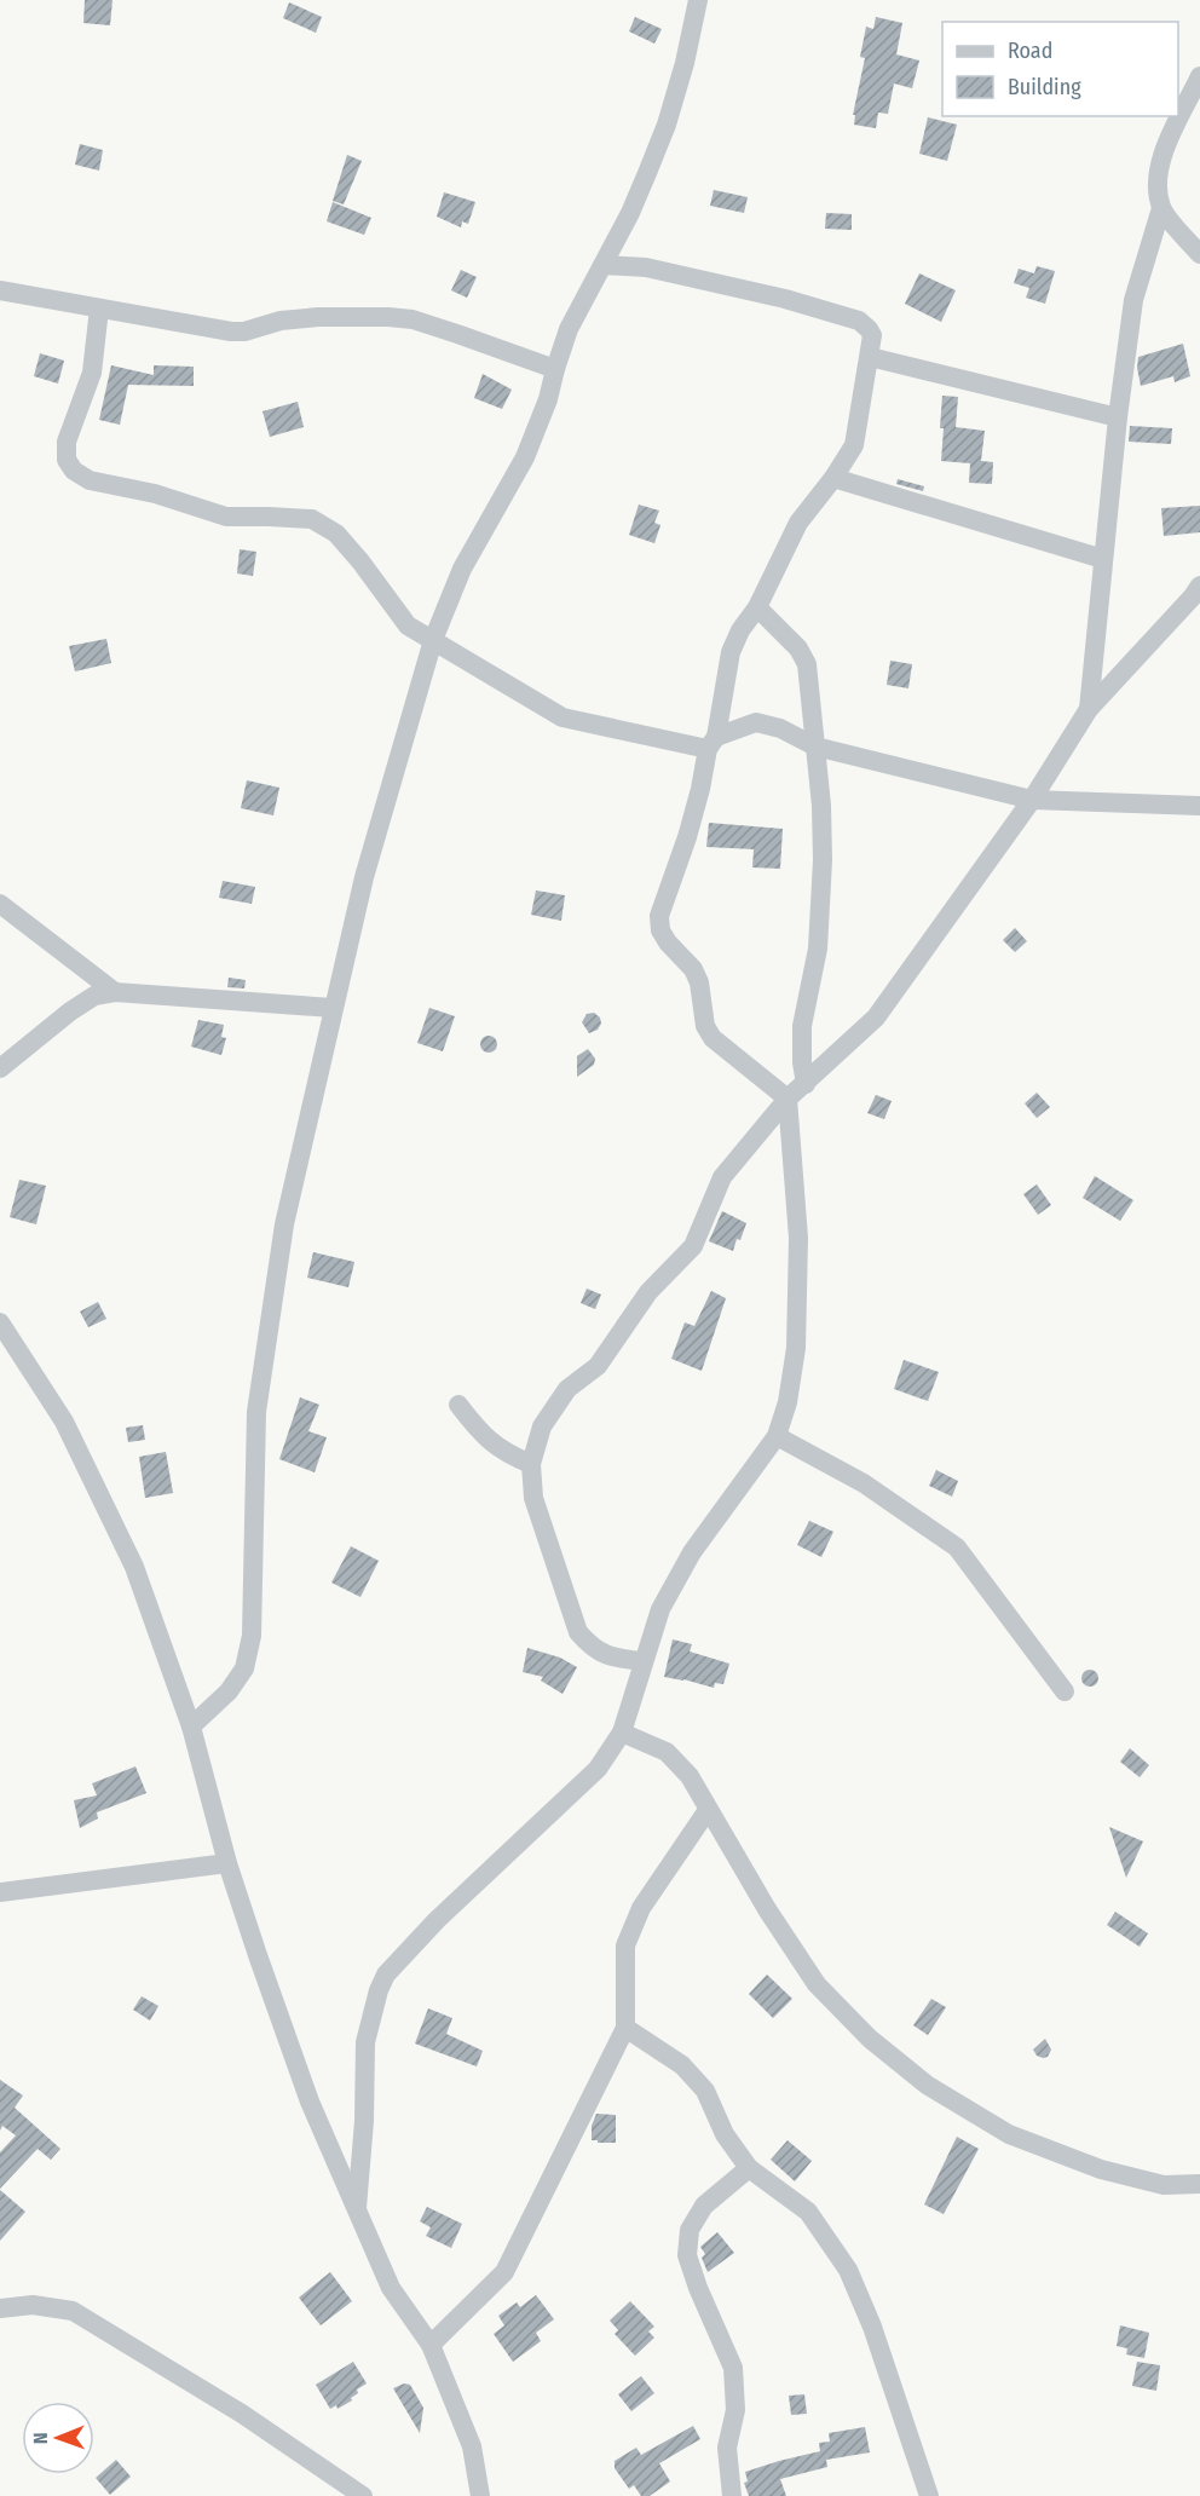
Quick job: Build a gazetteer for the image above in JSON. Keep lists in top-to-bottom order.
{
  "legend": ["Road", "Building"],
  "north": "left"
}
